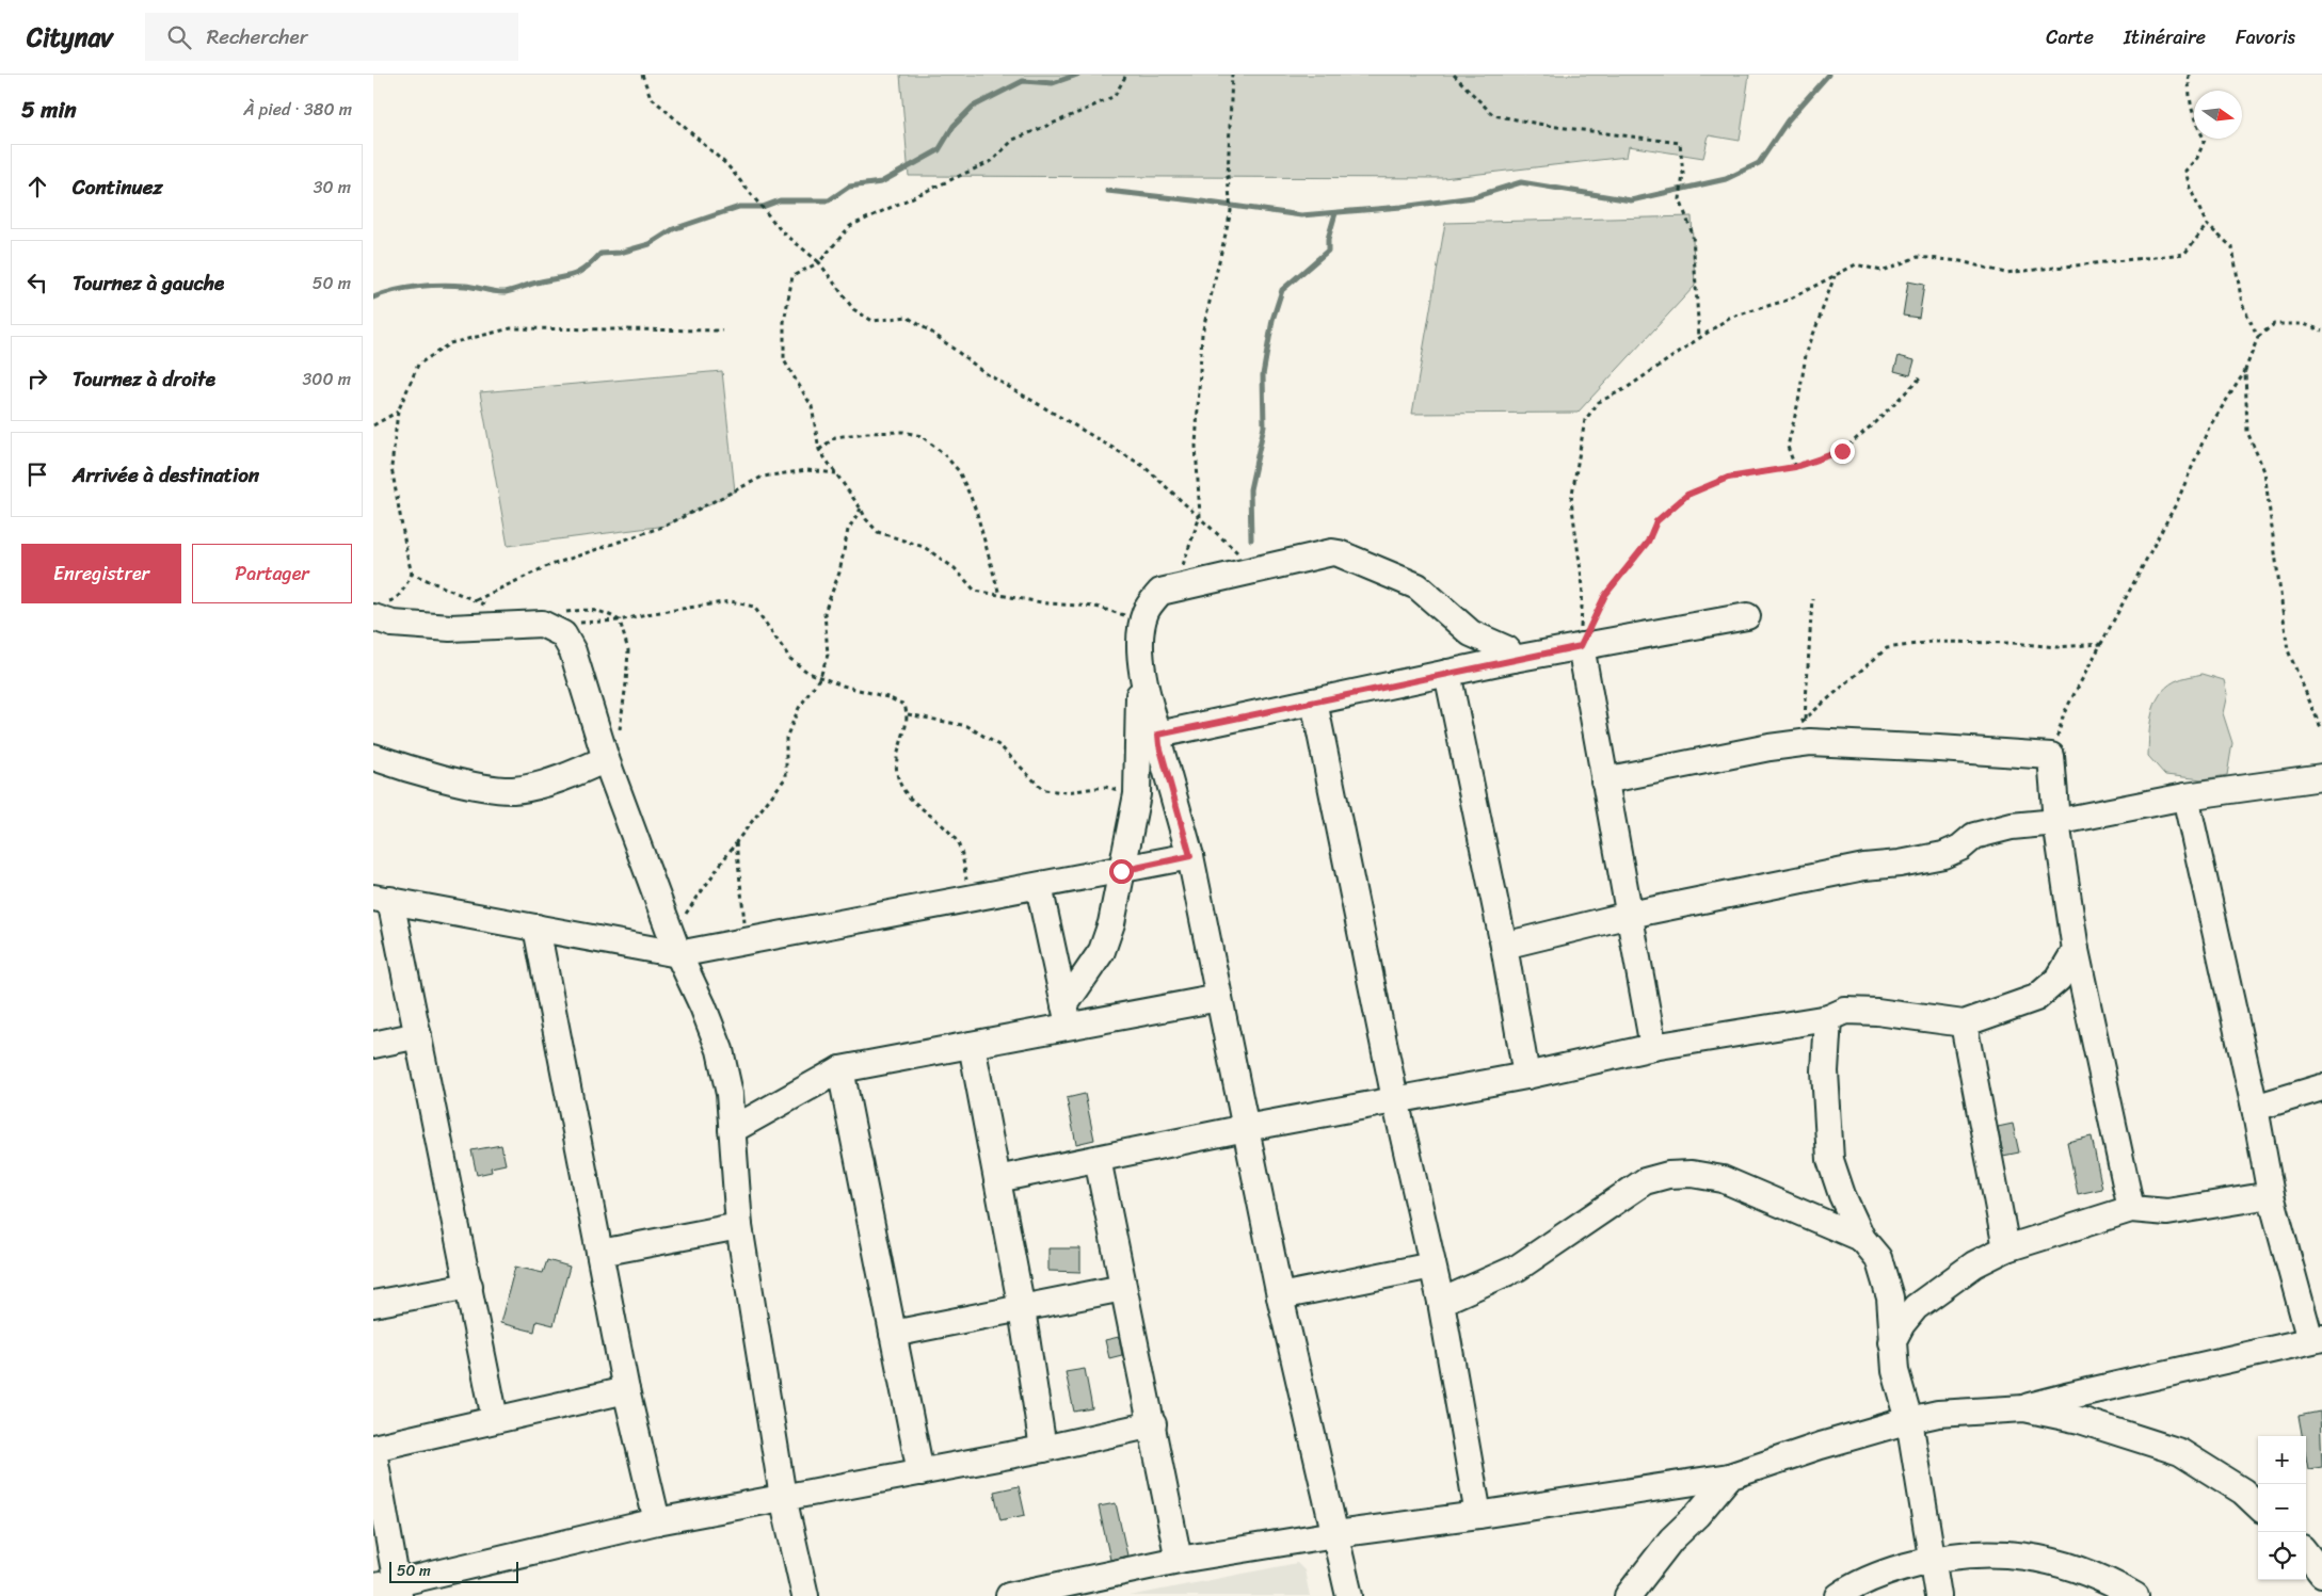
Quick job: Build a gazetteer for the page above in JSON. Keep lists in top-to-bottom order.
{
  "scale_bar": "50 m",
  "north": "right",
  "page": {
    "header": "Citynav",
    "search": "Rechercher",
    "nav": ["Carte", "Itinéraire", "Favoris"],
    "heading": ["5 min", "À pied · 380 m"],
    "list": [
      ["Continuez", "30 m"],
      ["Tournez à gauche", "50 m"],
      ["Tournez à droite", "300 m"],
      "Arrivée à destination"
    ],
    "buttons": ["Enregistrer", "Partager"],
    "map_buttons": ["+", "−"],
    "scale": "50 m"
  }
}
